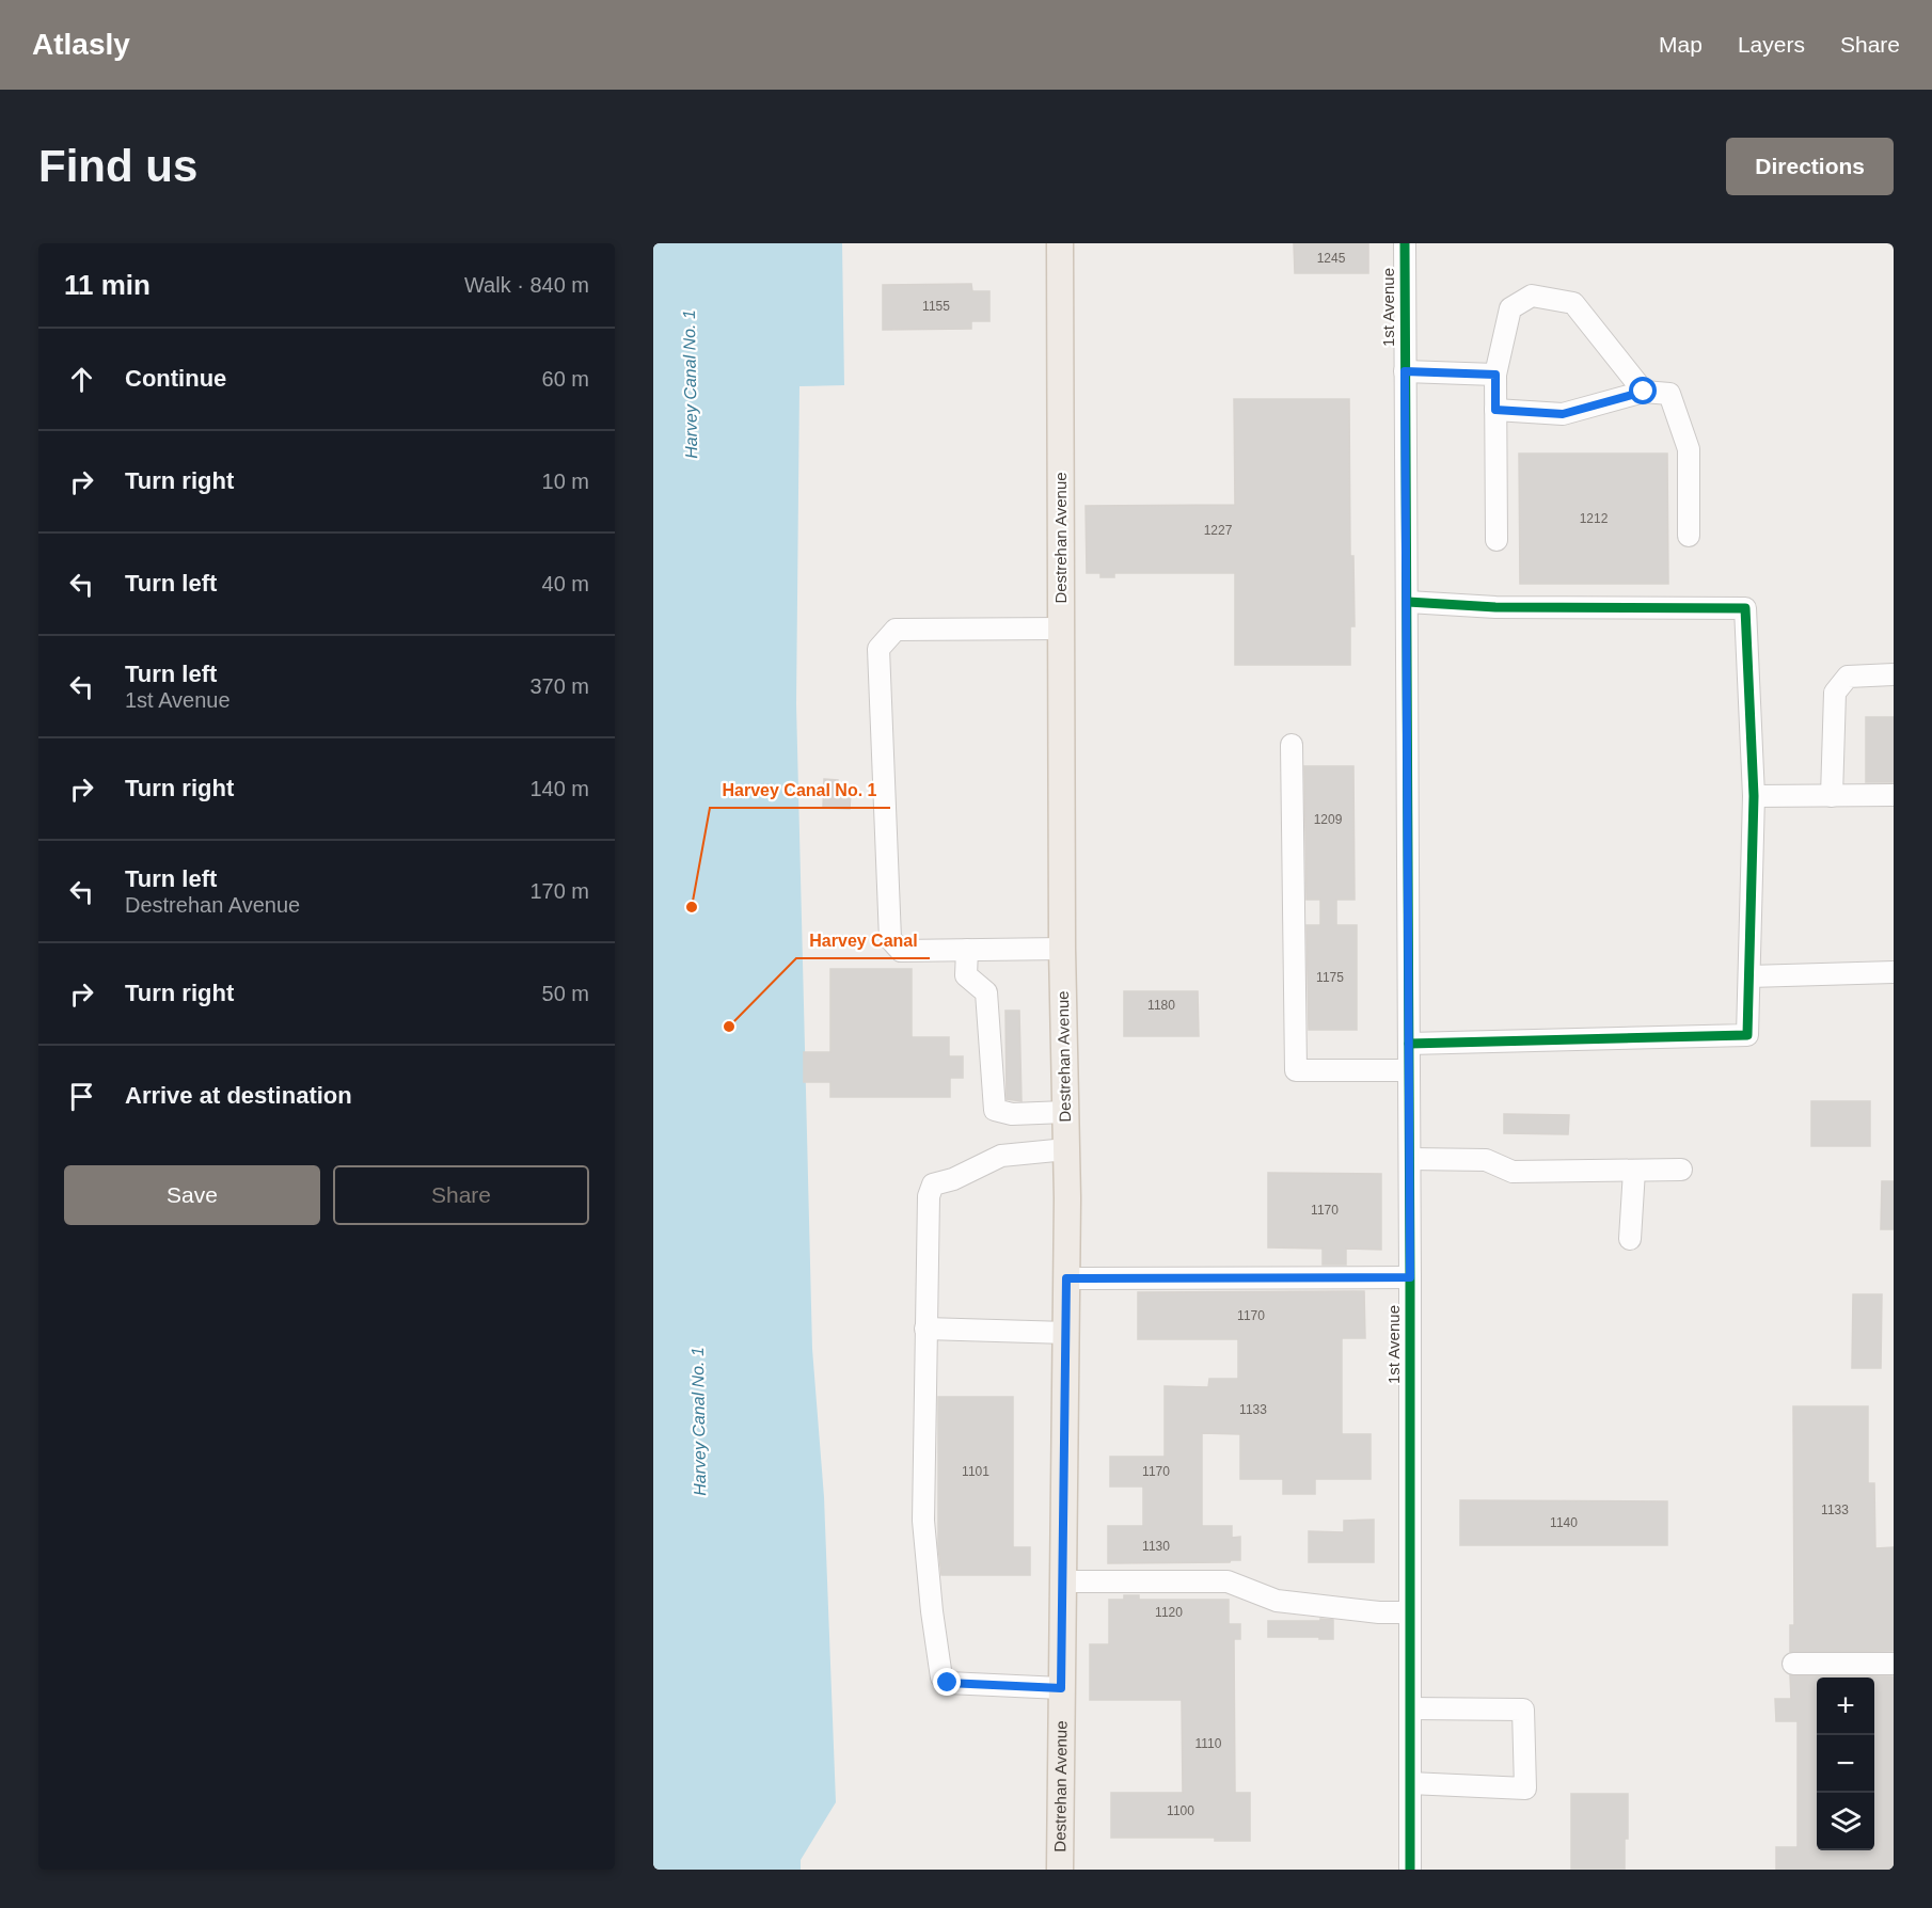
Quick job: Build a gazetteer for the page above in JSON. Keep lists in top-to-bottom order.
{
  "streets": {
    "main road": ["Destrehan Avenue"],
    "street": ["1st Avenue"]
  },
  "water": ["Harvey Canal No. 1"],
  "places": ["Harvey Canal No. 1", "Harvey Canal"],
  "house_numbers": [
    "1245",
    "1155",
    "1212",
    "1227",
    "1209",
    "1175",
    "1180",
    "1170",
    "1170",
    "1133",
    "1101",
    "1170",
    "1133",
    "1140",
    "1130",
    "1120",
    "1110",
    "1100"
  ],
  "page": {
    "header": "Atlasly",
    "nav": ["Map", "Layers", "Share"],
    "buttons": [
      "Directions",
      ["Save", "Share"]
    ],
    "title": "Find us",
    "heading": ["11 min", "Walk · 840 m"],
    "list": [
      ["Continue", "60 m"],
      ["Turn right", "10 m"],
      ["Turn left", "40 m"],
      ["Turn left", "1st Avenue", "370 m"],
      ["Turn right", "140 m"],
      ["Turn left", "Destrehan Avenue", "170 m"],
      ["Turn right", "50 m"],
      "Arrive at destination"
    ],
    "map_buttons": ["+", "−"]
  }
}
